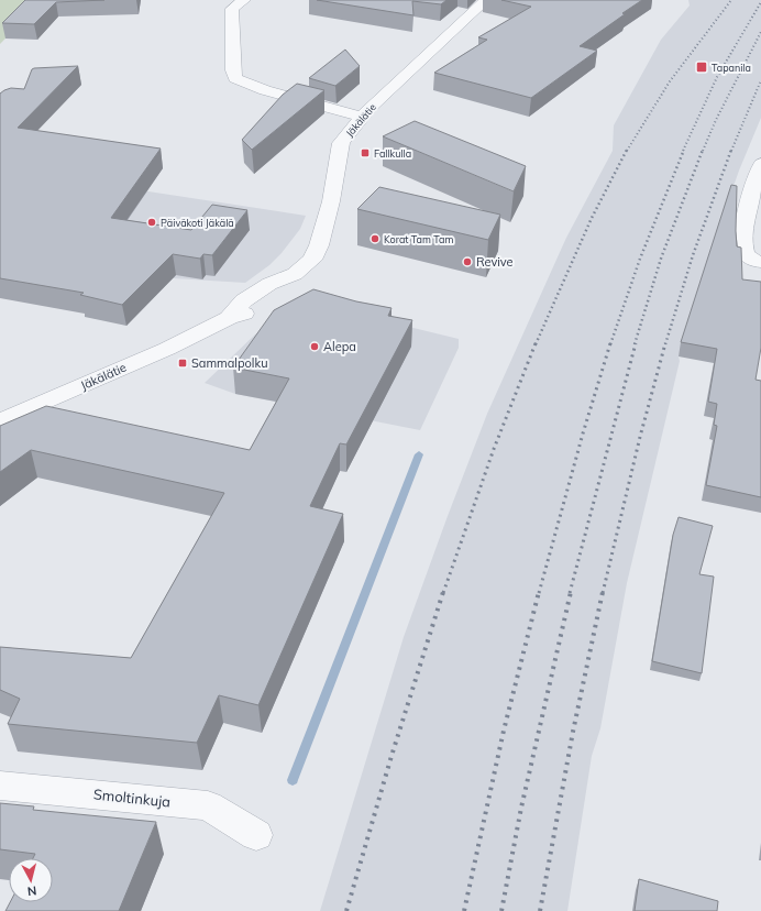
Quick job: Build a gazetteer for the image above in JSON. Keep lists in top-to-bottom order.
{
  "streets": {
    "street": ["Jäkälätie", "Smoltinkuja"]
  },
  "places": {
    "transit": ["Tapanila", "Fallkulla", "Sammalpolku"],
    "other": [
      "Päiväkoti Jäkälä",
      "Korat Tam Tam",
      "Revive",
      "Alepa"
    ]
  },
  "north": "bottom"
}
